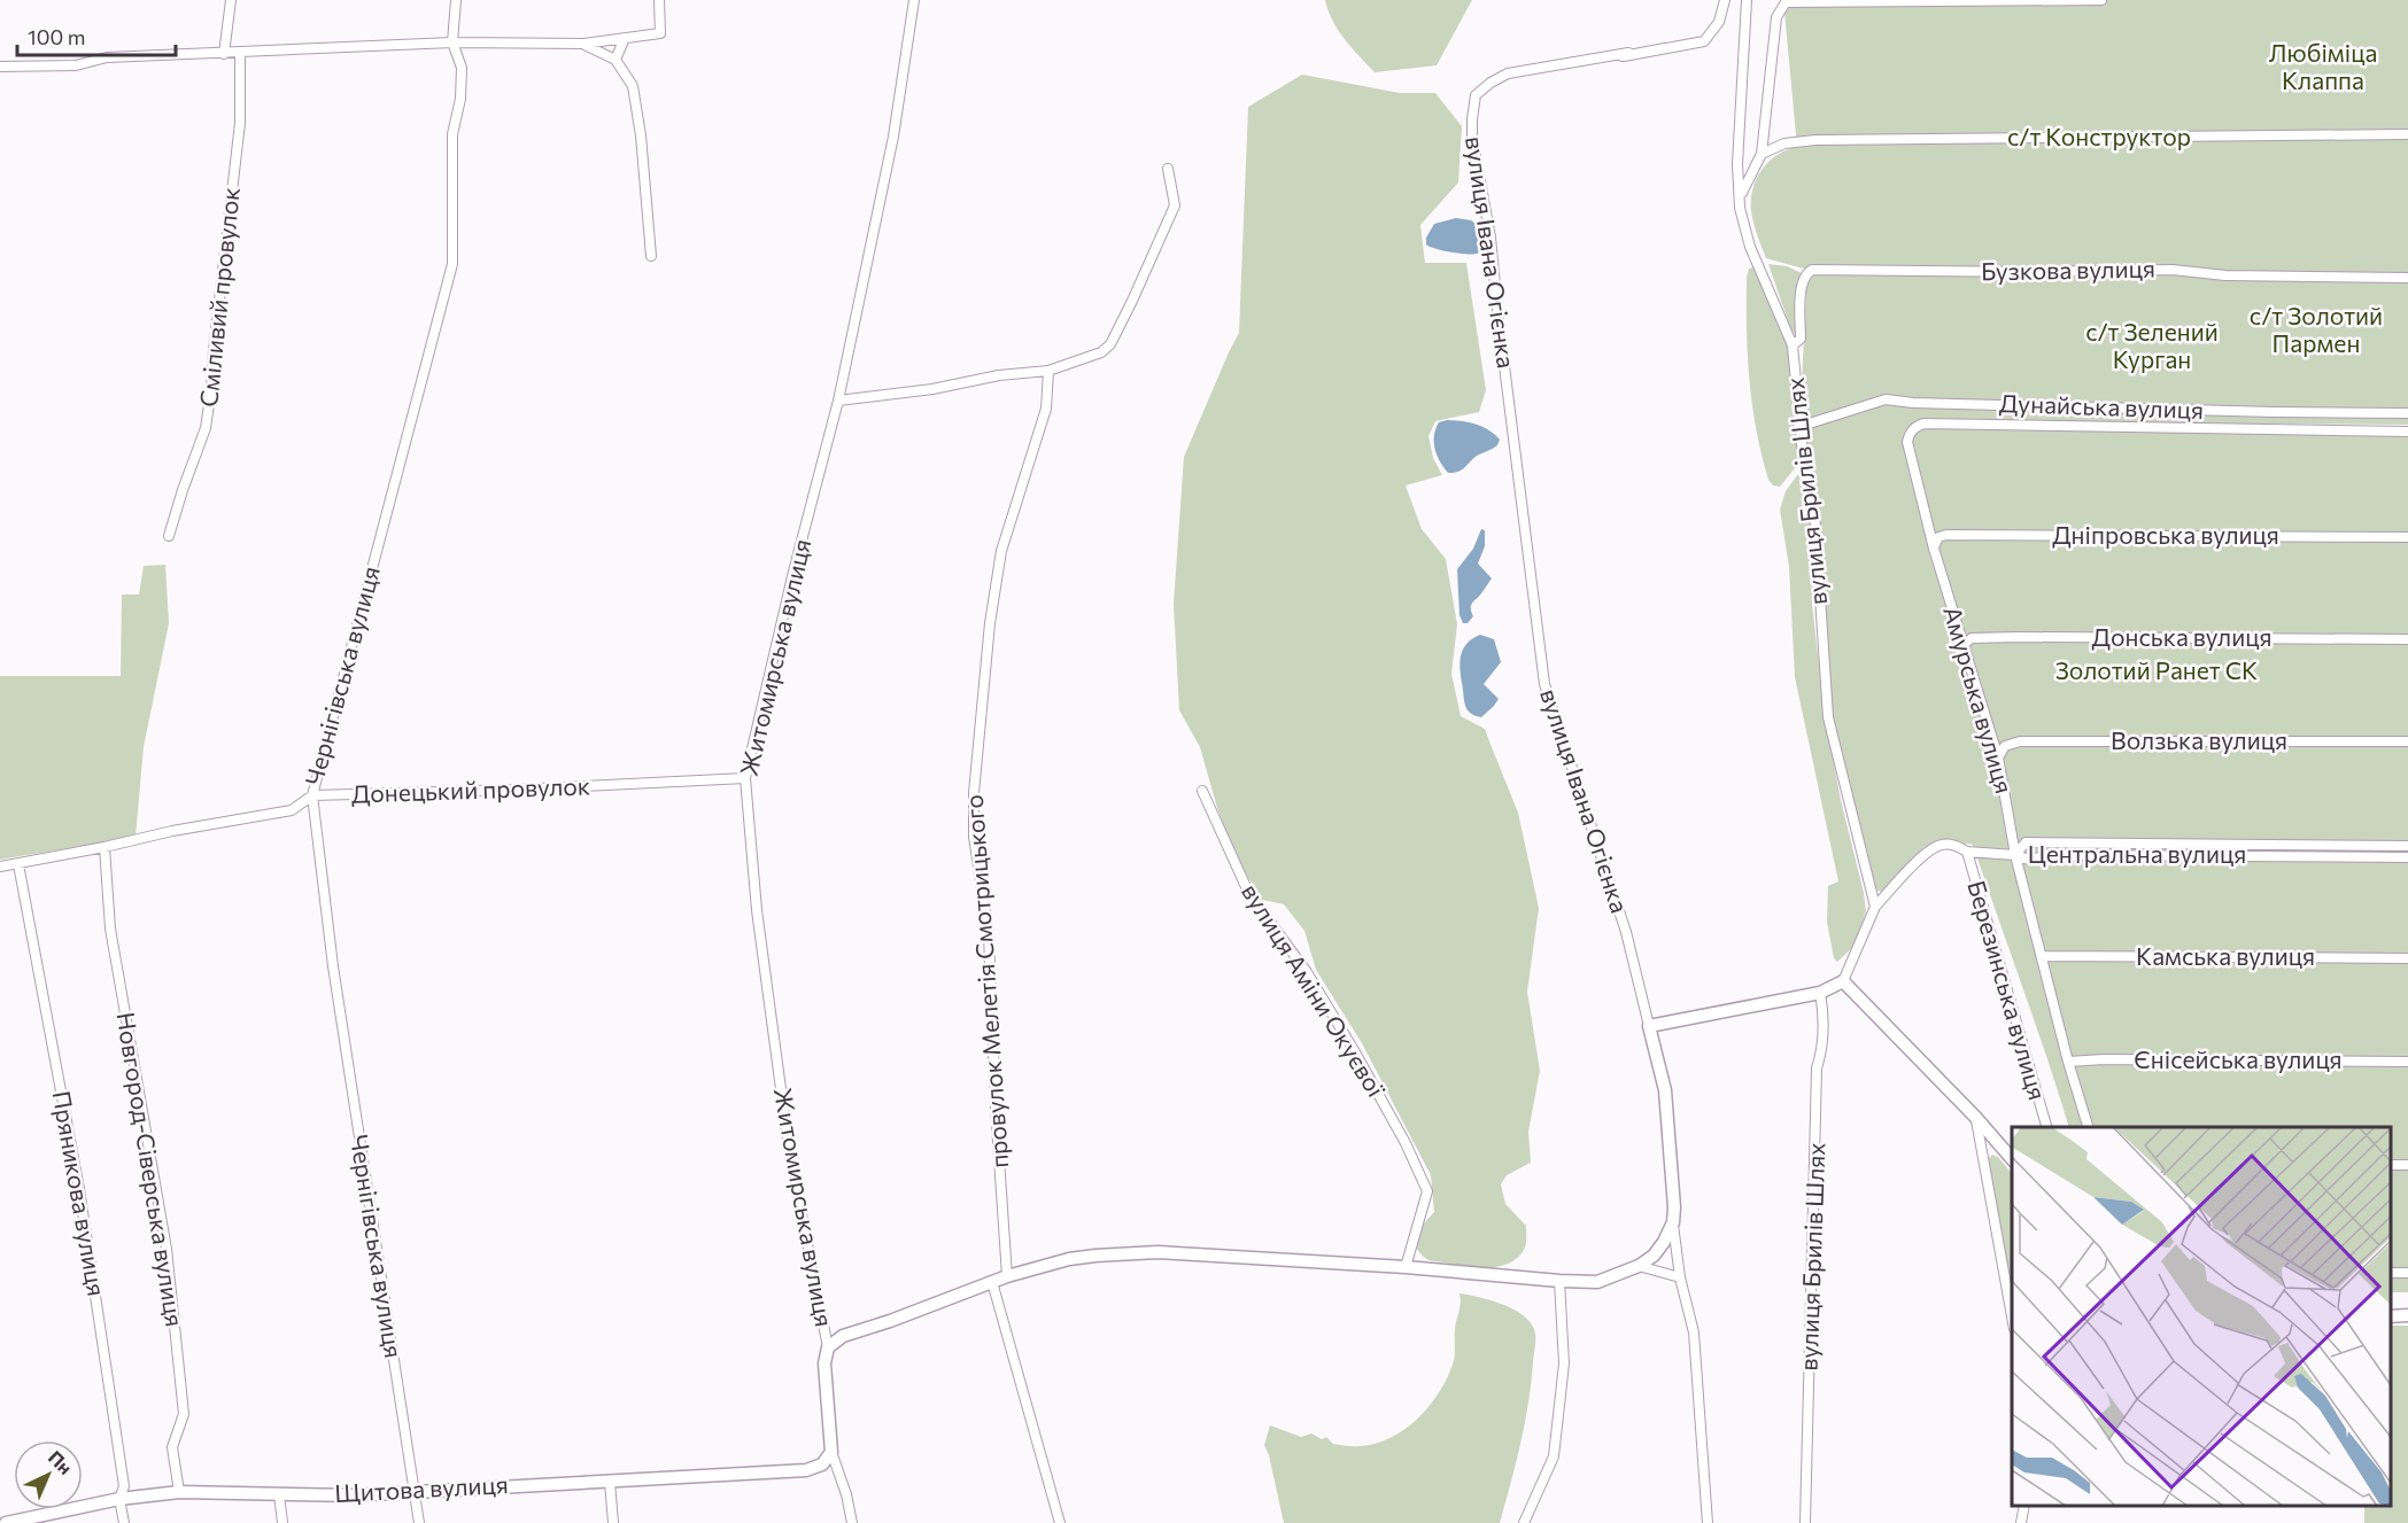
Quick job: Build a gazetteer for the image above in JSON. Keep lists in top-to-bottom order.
{
  "streets": {
    "street": [
      "вулиця Івана Огієнка",
      "Бузкова вулиця",
      "Сміливий провулок",
      "Дунайська вулиця",
      "вулиця Брилів Шлях",
      "Дніпровська вулиця",
      "Донська вулиця",
      "Житомирська вулиця",
      "Чернігівська вулиця",
      "Амурська вулиця",
      "Волзька вулиця",
      "Донецький провулок",
      "Центральна вулиця",
      "Камська вулиця",
      "провулок Мелетія Смотрицького",
      "вулиця Аміни Окуєвої",
      "Березинська вулиця",
      "Єнісейська вулиця",
      "Новгород-Сіверська вулиця",
      "Пряникова вулиця",
      "Щитова вулиця"
    ]
  },
  "crossings": [
    ["Бузкова вулиця", "вулиця Брилів Шлях"],
    ["Дунайська вулиця", "вулиця Брилів Шлях"],
    ["Дунайська вулиця", "Амурська вулиця"],
    ["вулиця Брилів Шлях", "Березинська вулиця"],
    ["Дніпровська вулиця", "Амурська вулиця"],
    ["Донська вулиця", "Амурська вулиця"],
    ["Житомирська вулиця", "Донецький провулок"],
    ["Житомирська вулиця", "Щитова вулиця"],
    ["Чернігівська вулиця", "Донецький провулок"],
    ["Чернігівська вулиця", "Щитова вулиця"],
    ["Амурська вулиця", "Волзька вулиця"],
    ["Амурська вулиця", "Центральна вулиця"],
    ["Амурська вулиця", "Камська вулиця"],
    ["Амурська вулиця", "Березинська вулиця"],
    ["Амурська вулиця", "Єнісейська вулиця"],
    ["Донецький провулок", "Новгород-Сіверська вулиця"],
    ["Донецький провулок", "Пряникова вулиця"],
    ["Центральна вулиця", "Березинська вулиця"],
    ["Новгород-Сіверська вулиця", "Щитова вулиця"],
    ["Пряникова вулиця", "Щитова вулиця"]
  ],
  "parks": [
    "Любіміца Клаппа",
    "с/т Конструктор",
    "с/т Золотий Пармен",
    "с/т Зелений Курган",
    "Золотий Ранет СК"
  ],
  "scale_bar": "100 m",
  "north": "top right"
}
